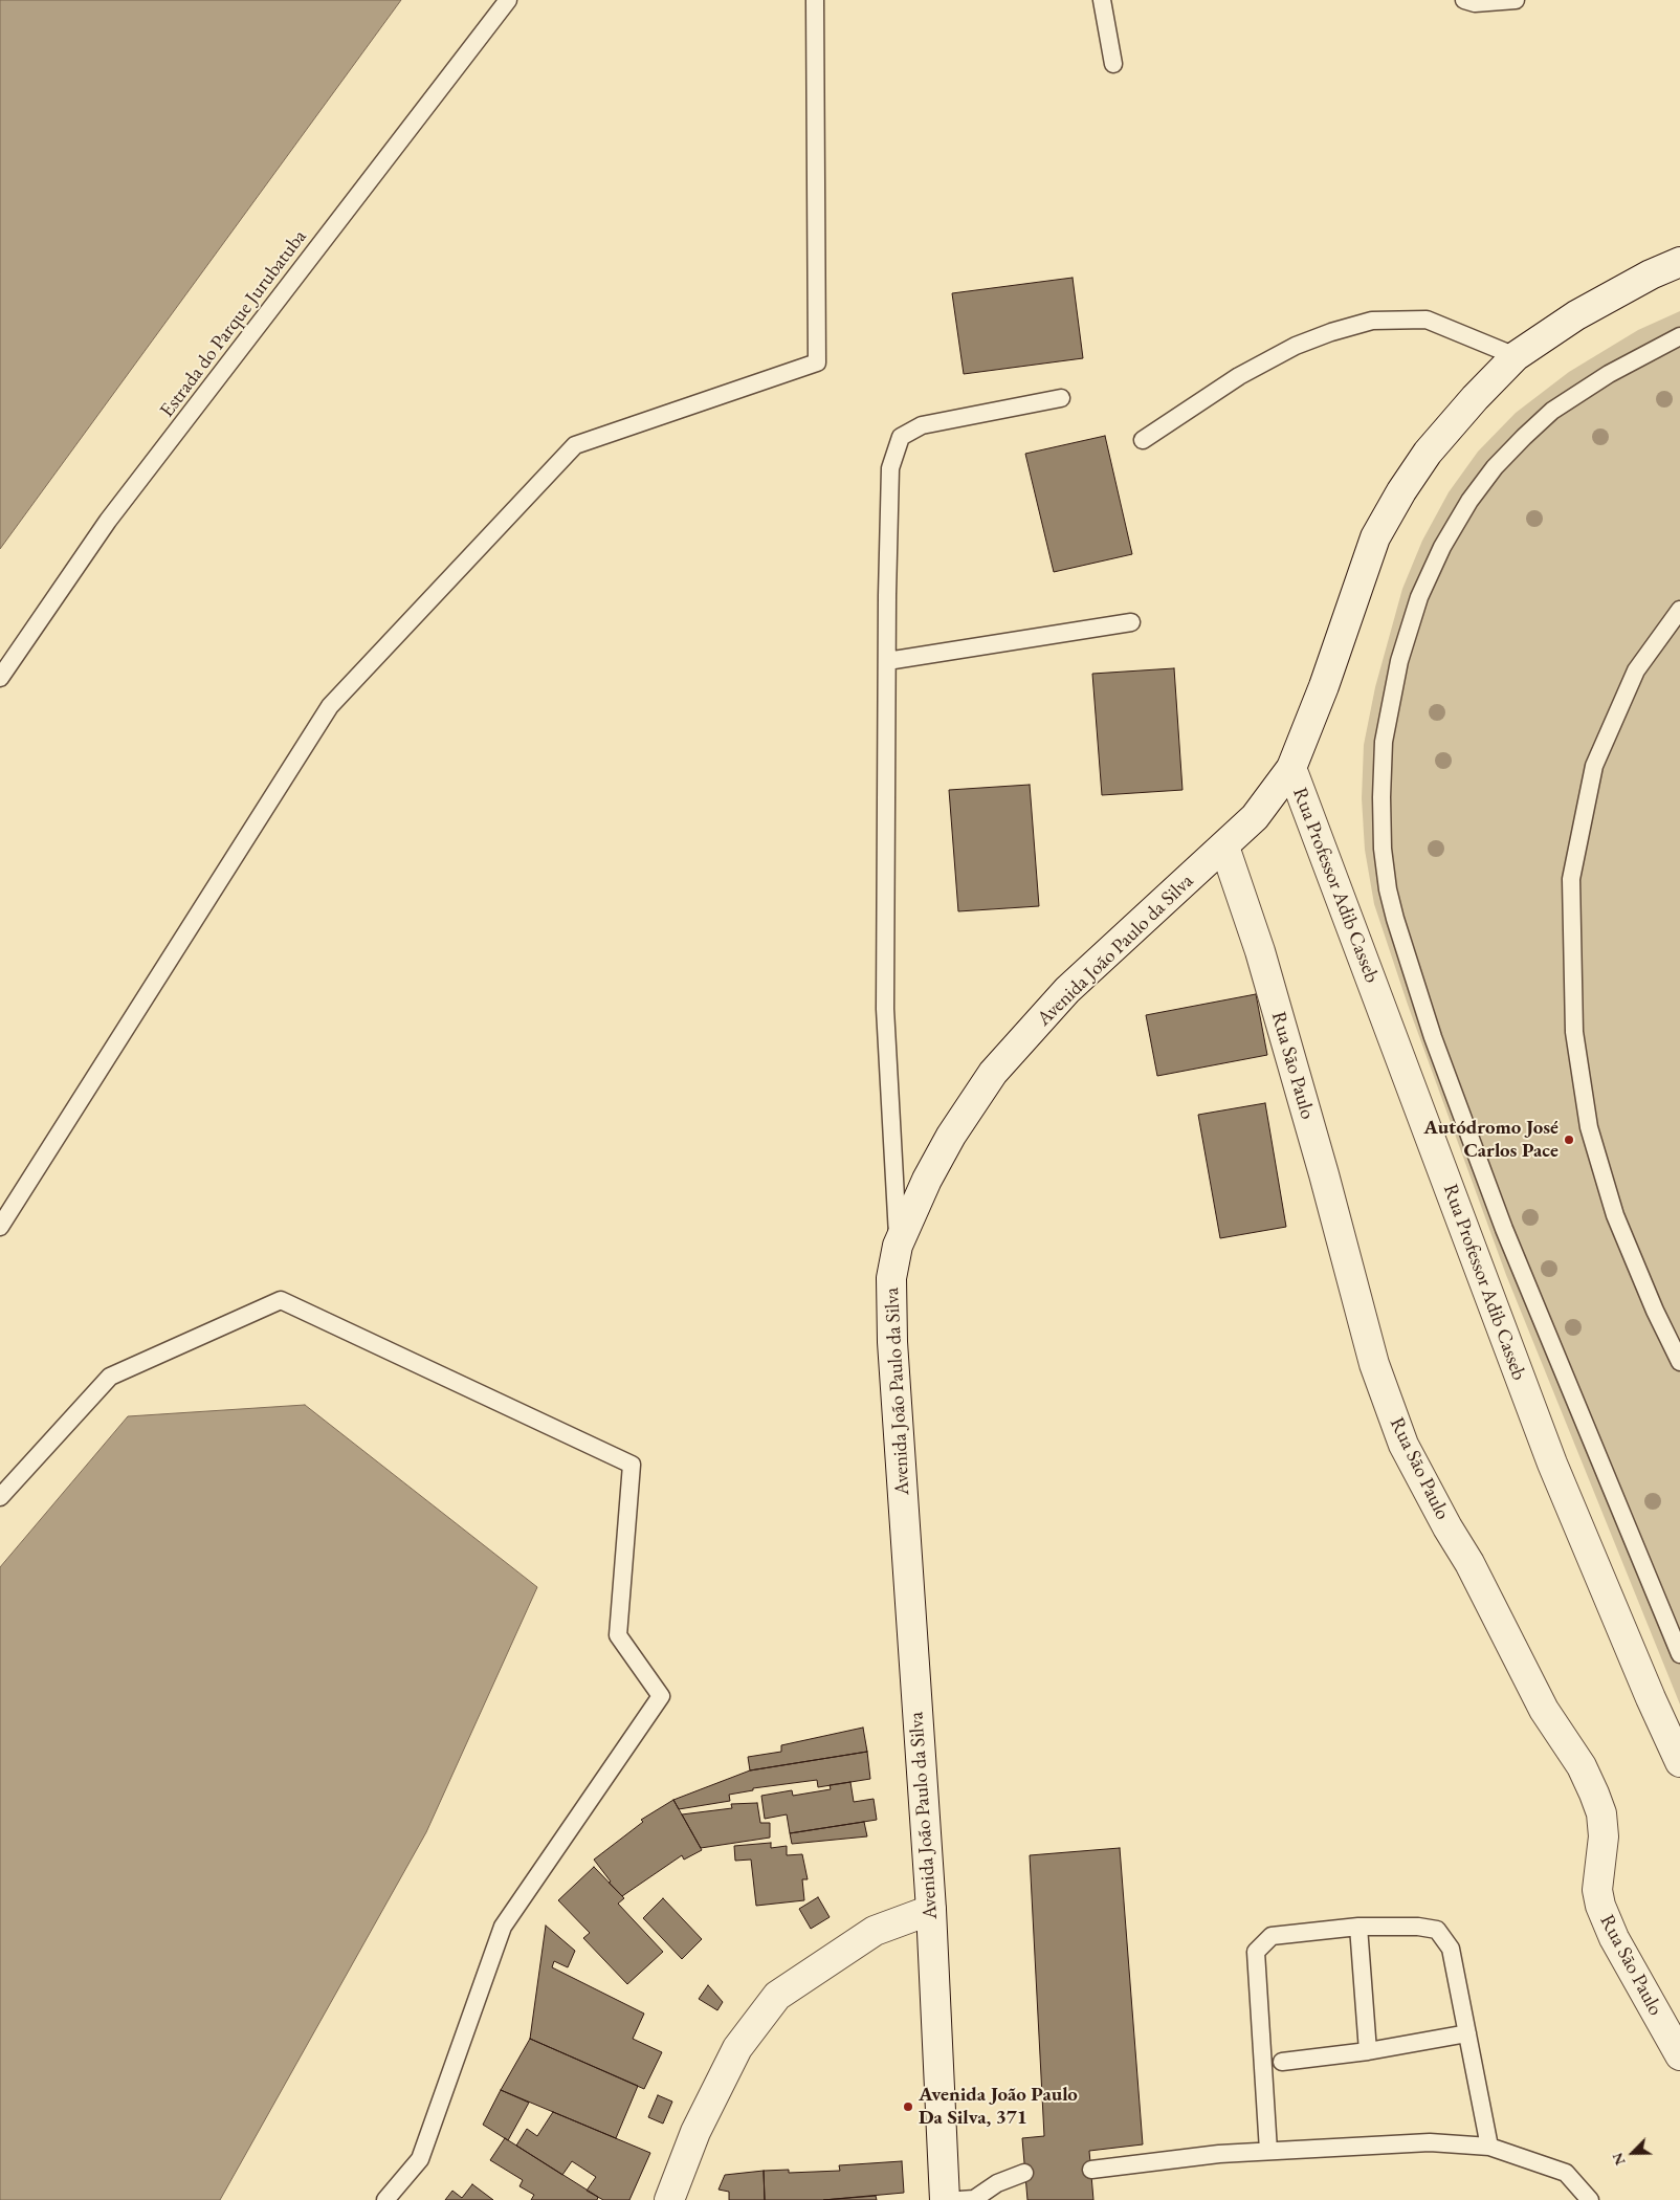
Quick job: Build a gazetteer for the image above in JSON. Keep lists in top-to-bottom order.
{
  "streets": {
    "street": ["Rua Professor Adib Casseb", "Avenida João Paulo da Silva", "Rua Sāo Paulo"],
    "lane": ["Estrada do Parque Jurubatuba"]
  },
  "crossings": [
    ["Rua Professor Adib Casseb", "Avenida João Paulo da Silva"],
    ["Avenida João Paulo da Silva", "Rua Sāo Paulo"]
  ],
  "places": ["Autódromo José Carlos Pace", "Avenida João Paulo Da Silva, 371"],
  "north": "bottom left"
}
